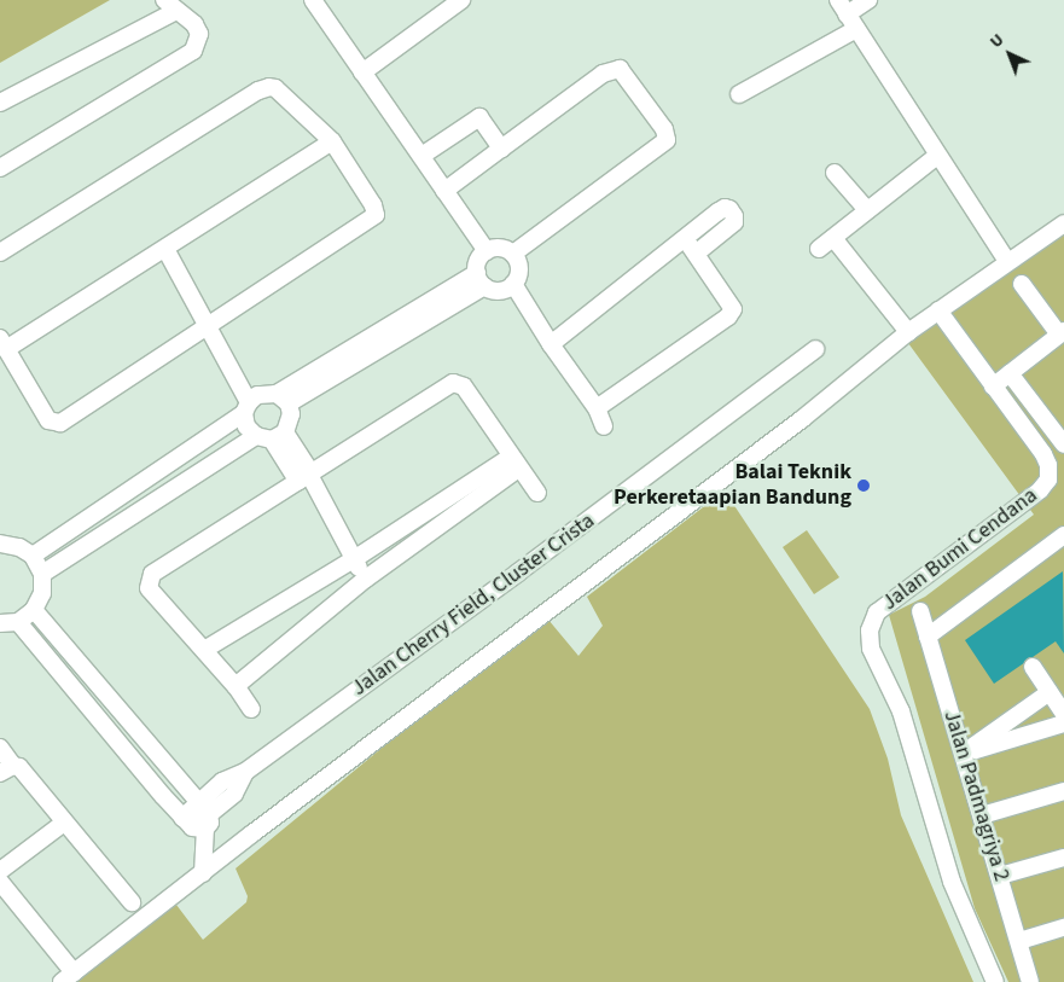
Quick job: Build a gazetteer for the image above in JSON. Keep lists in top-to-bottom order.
{
  "streets": {
    "street": ["Jalan Bumi Cendana", "Jalan Cherry Field, Cluster Crista", "Jalan Padmagriya 2"]
  },
  "places": ["Balai Teknik Perkeretaapian Bandung"],
  "north": "top left"
}
